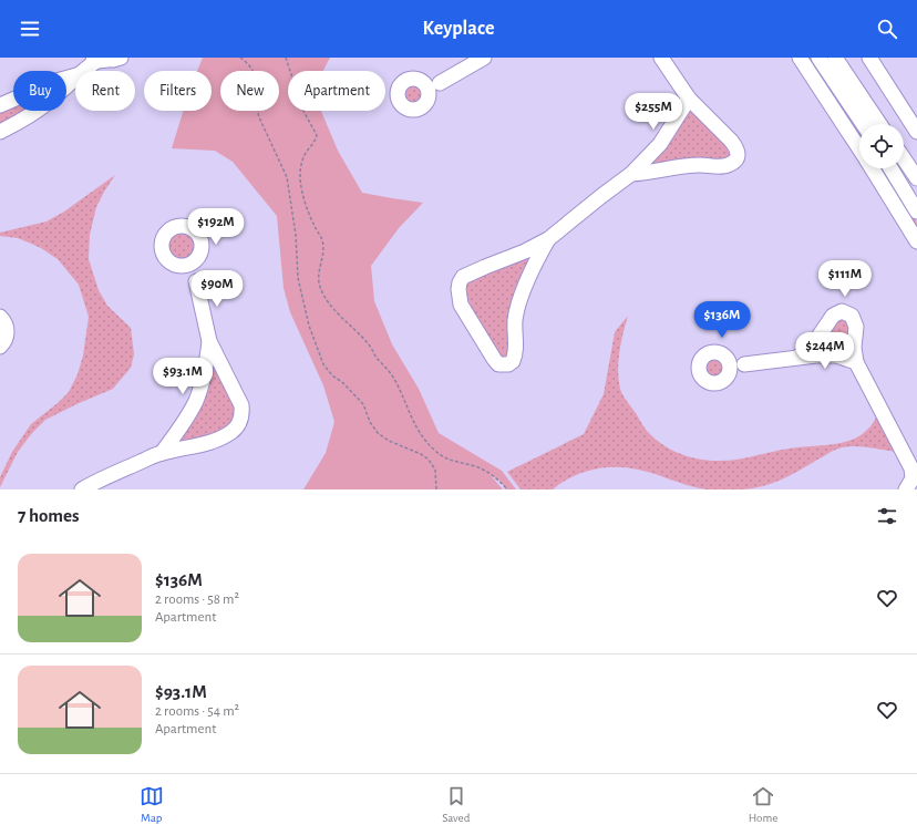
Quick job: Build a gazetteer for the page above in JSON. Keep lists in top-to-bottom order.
{
  "page": {
    "header": "Keyplace",
    "chip": [
      "Buy",
      "Rent",
      "Filters",
      "New",
      "Apartment"
    ],
    "price": [
      "$255M",
      "$192M",
      "$111M",
      "$90M",
      "$136M",
      "$244M",
      "$93.1M"
    ],
    "heading": "7 homes",
    "list": [
      {
        "name": "$136M",
        "note": "2 rooms · 58 m² · Apartment"
      },
      {
        "name": "$93.1M",
        "note": "2 rooms · 54 m² · Apartment"
      }
    ],
    "tabs": ["Map", "Saved", "Home"]
  }
}
